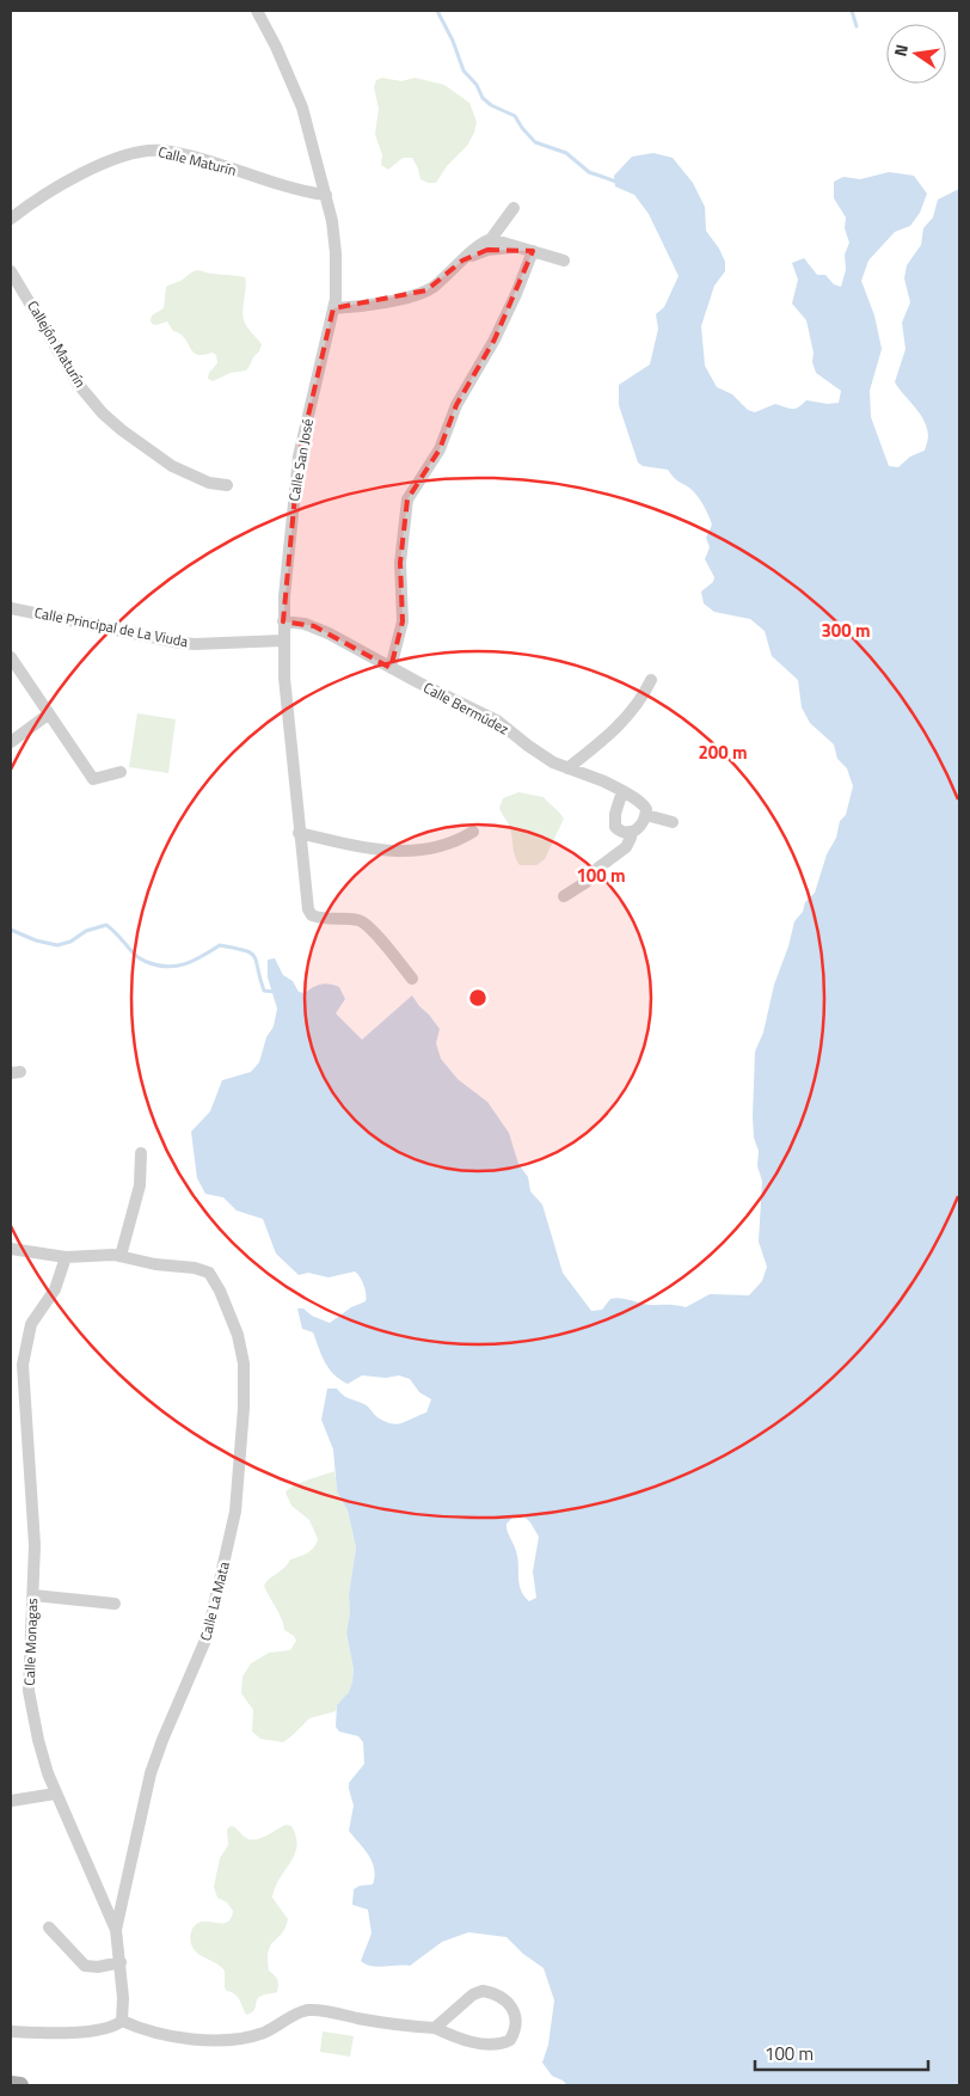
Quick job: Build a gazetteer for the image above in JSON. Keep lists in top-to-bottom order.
{
  "streets": {
    "street": [
      "Calle Maturín",
      "Callejón Maturín",
      "Calle San José",
      "Calle Principal de La Viuda",
      "Calle Bermúdez",
      "Calle La Mata",
      "Calle Monagas"
    ]
  },
  "crossings": [
    ["Calle Maturín", "Calle San José"],
    ["Calle San José", "Calle Principal de La Viuda"],
    ["Calle San José", "Calle Bermúdez"],
    ["Calle La Mata", "Calle Monagas"]
  ],
  "scale_bar": "100 m",
  "north": "left",
  "rings": ["300 m", "200 m", "100 m"]
}
